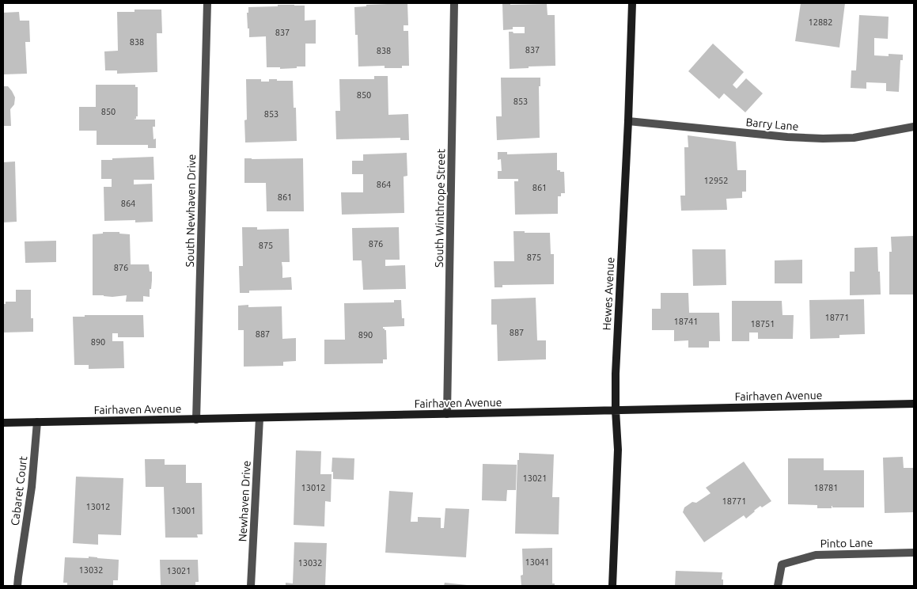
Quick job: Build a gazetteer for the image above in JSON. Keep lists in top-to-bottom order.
{
  "streets": {
    "main road": ["Hewes Avenue", "Fairhaven Avenue"],
    "street": [
      "Barry Lane",
      "South Winthrope Street",
      "South Newhaven Drive",
      "Cabaret Court",
      "Newhaven Drive",
      "Pinto Lane"
    ]
  },
  "crossings": [
    ["Barry Lane", "Hewes Avenue"],
    ["South Winthrope Street", "Fairhaven Avenue"],
    ["South Newhaven Drive", "Fairhaven Avenue"],
    ["Hewes Avenue", "Fairhaven Avenue"],
    ["Fairhaven Avenue", "Cabaret Court"],
    ["Fairhaven Avenue", "Newhaven Drive"]
  ],
  "house_numbers": [
    "12882",
    "837",
    "838",
    "837",
    "838",
    "850",
    "853",
    "850",
    "853",
    "12952",
    "864",
    "861",
    "861",
    "864",
    "876",
    "875",
    "875",
    "876",
    "18771",
    "18741",
    "18751",
    "887",
    "887",
    "890",
    "890",
    "13021",
    "13012",
    "18781",
    "18771",
    "13012",
    "13001",
    "13041",
    "13032",
    "13032",
    "13021"
  ]
}
